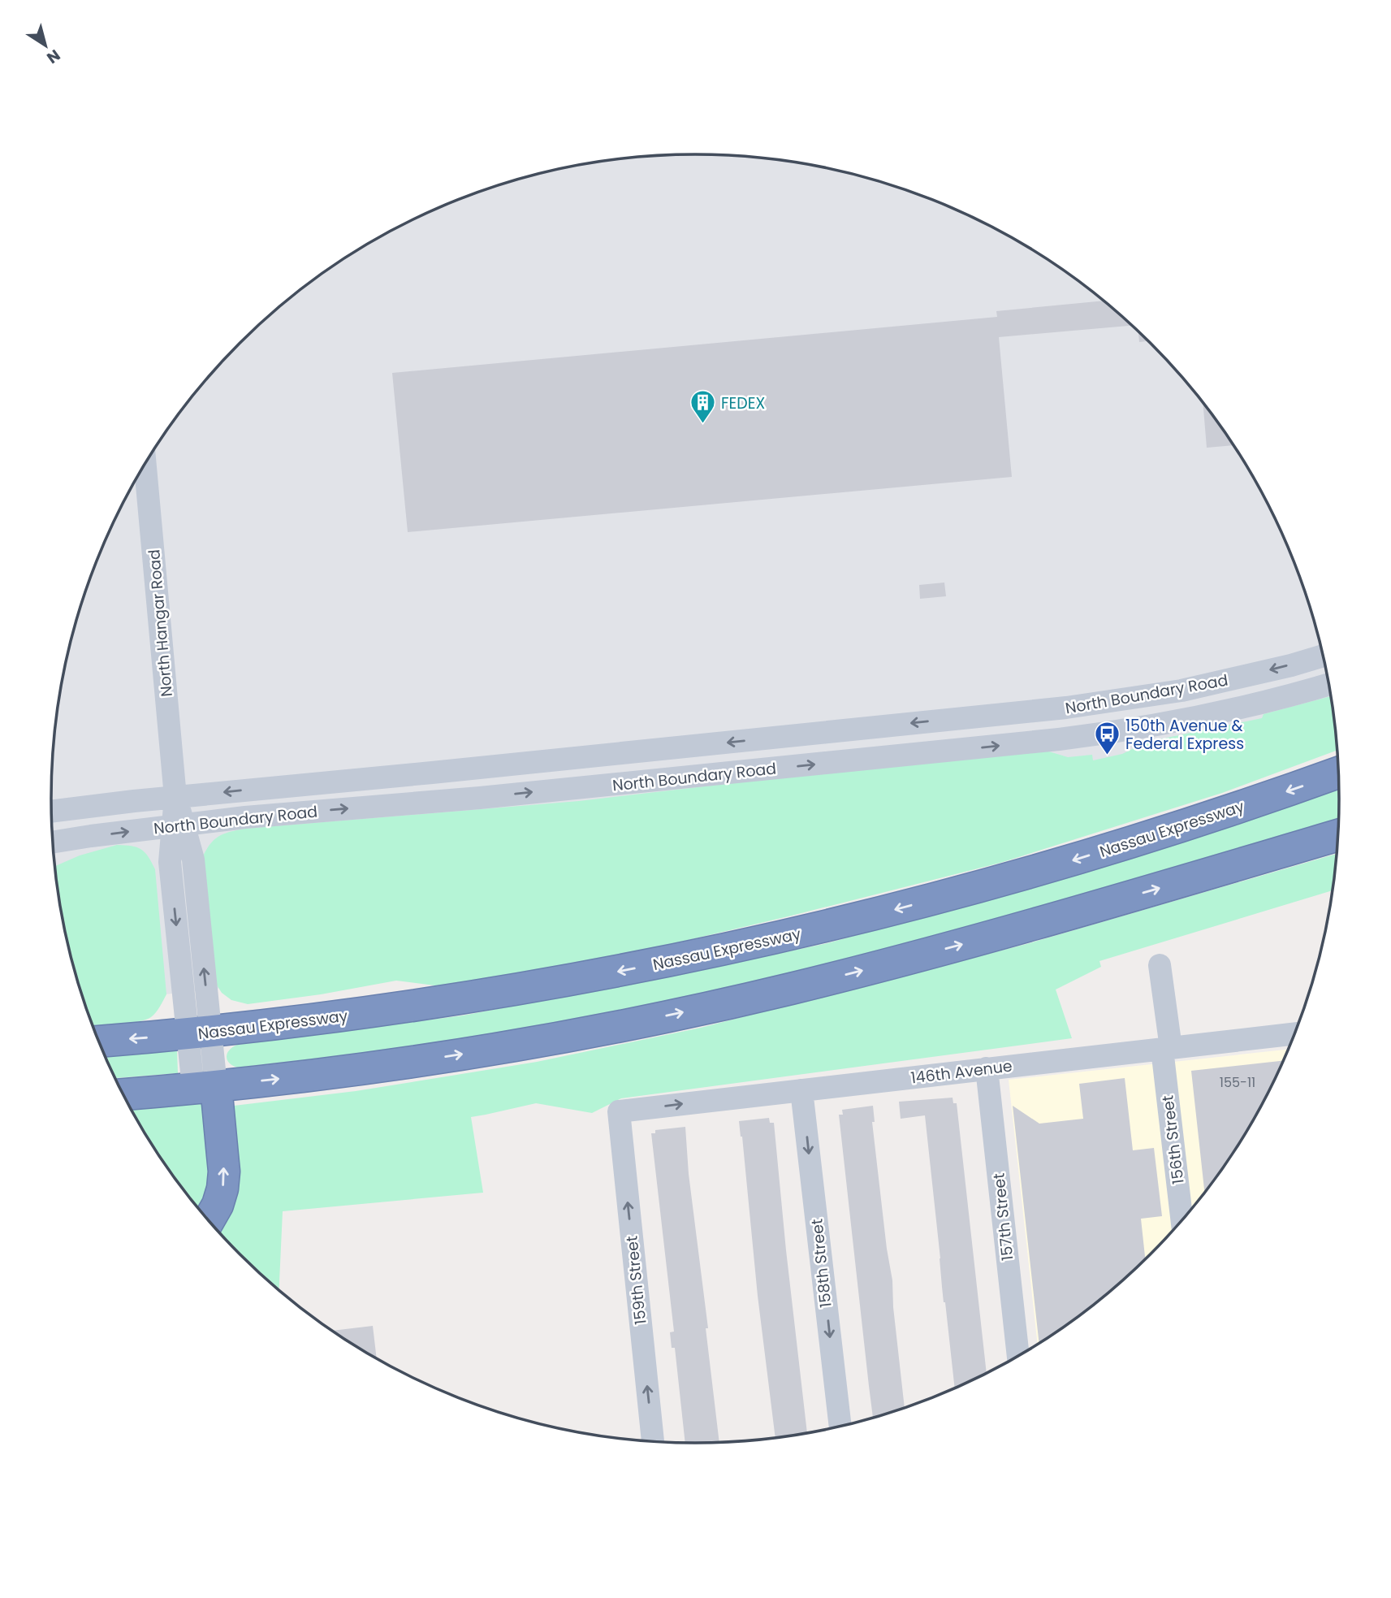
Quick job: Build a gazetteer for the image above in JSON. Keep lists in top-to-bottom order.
{
  "streets": {
    "highway": ["Nassau Expressway"],
    "street": [
      "North Hangar Road",
      "North Boundary Road",
      "146th Avenue",
      "156th Street",
      "157th Street",
      "158th Street",
      "159th Street"
    ]
  },
  "crossings": [
    ["North Hangar Road", "North Boundary Road"],
    ["North Hangar Road", "Nassau Expressway"],
    ["146th Avenue", "156th Street"],
    ["146th Avenue", "157th Street"],
    ["146th Avenue", "158th Street"],
    ["146th Avenue", "159th Street"]
  ],
  "one_way": ["158th Street", "159th Street"],
  "places": {
    "building": ["FEDEX"],
    "bus stop": ["150th Avenue & Federal Express"]
  },
  "house_numbers": ["155-11"],
  "north": "bottom right"
}
